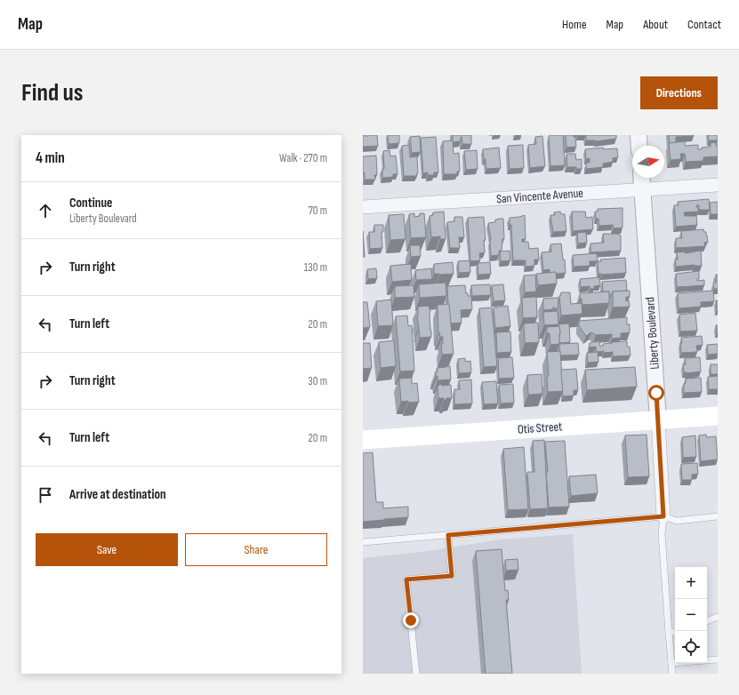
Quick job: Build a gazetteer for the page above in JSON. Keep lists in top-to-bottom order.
{
  "streets": {
    "main road": ["Otis Street"],
    "street": ["San Vincente Avenue", "Liberty Boulevard"]
  },
  "crossings": [
    ["San Vincente Avenue", "Liberty Boulevard"],
    ["Liberty Boulevard", "Otis Street"]
  ],
  "north": "right",
  "page": {
    "header": "Map",
    "nav": [
      "Home",
      "Map",
      "About",
      "Contact"
    ],
    "buttons": [
      "Directions",
      ["Save", "Share"]
    ],
    "title": "Find us",
    "heading": ["4 min", "Walk · 270 m"],
    "list": [
      ["Continue", "Liberty Boulevard", "70 m"],
      ["Turn right", "130 m"],
      ["Turn left", "20 m"],
      ["Turn right", "30 m"],
      ["Turn left", "20 m"],
      "Arrive at destination"
    ],
    "map_buttons": ["+", "−"]
  }
}
